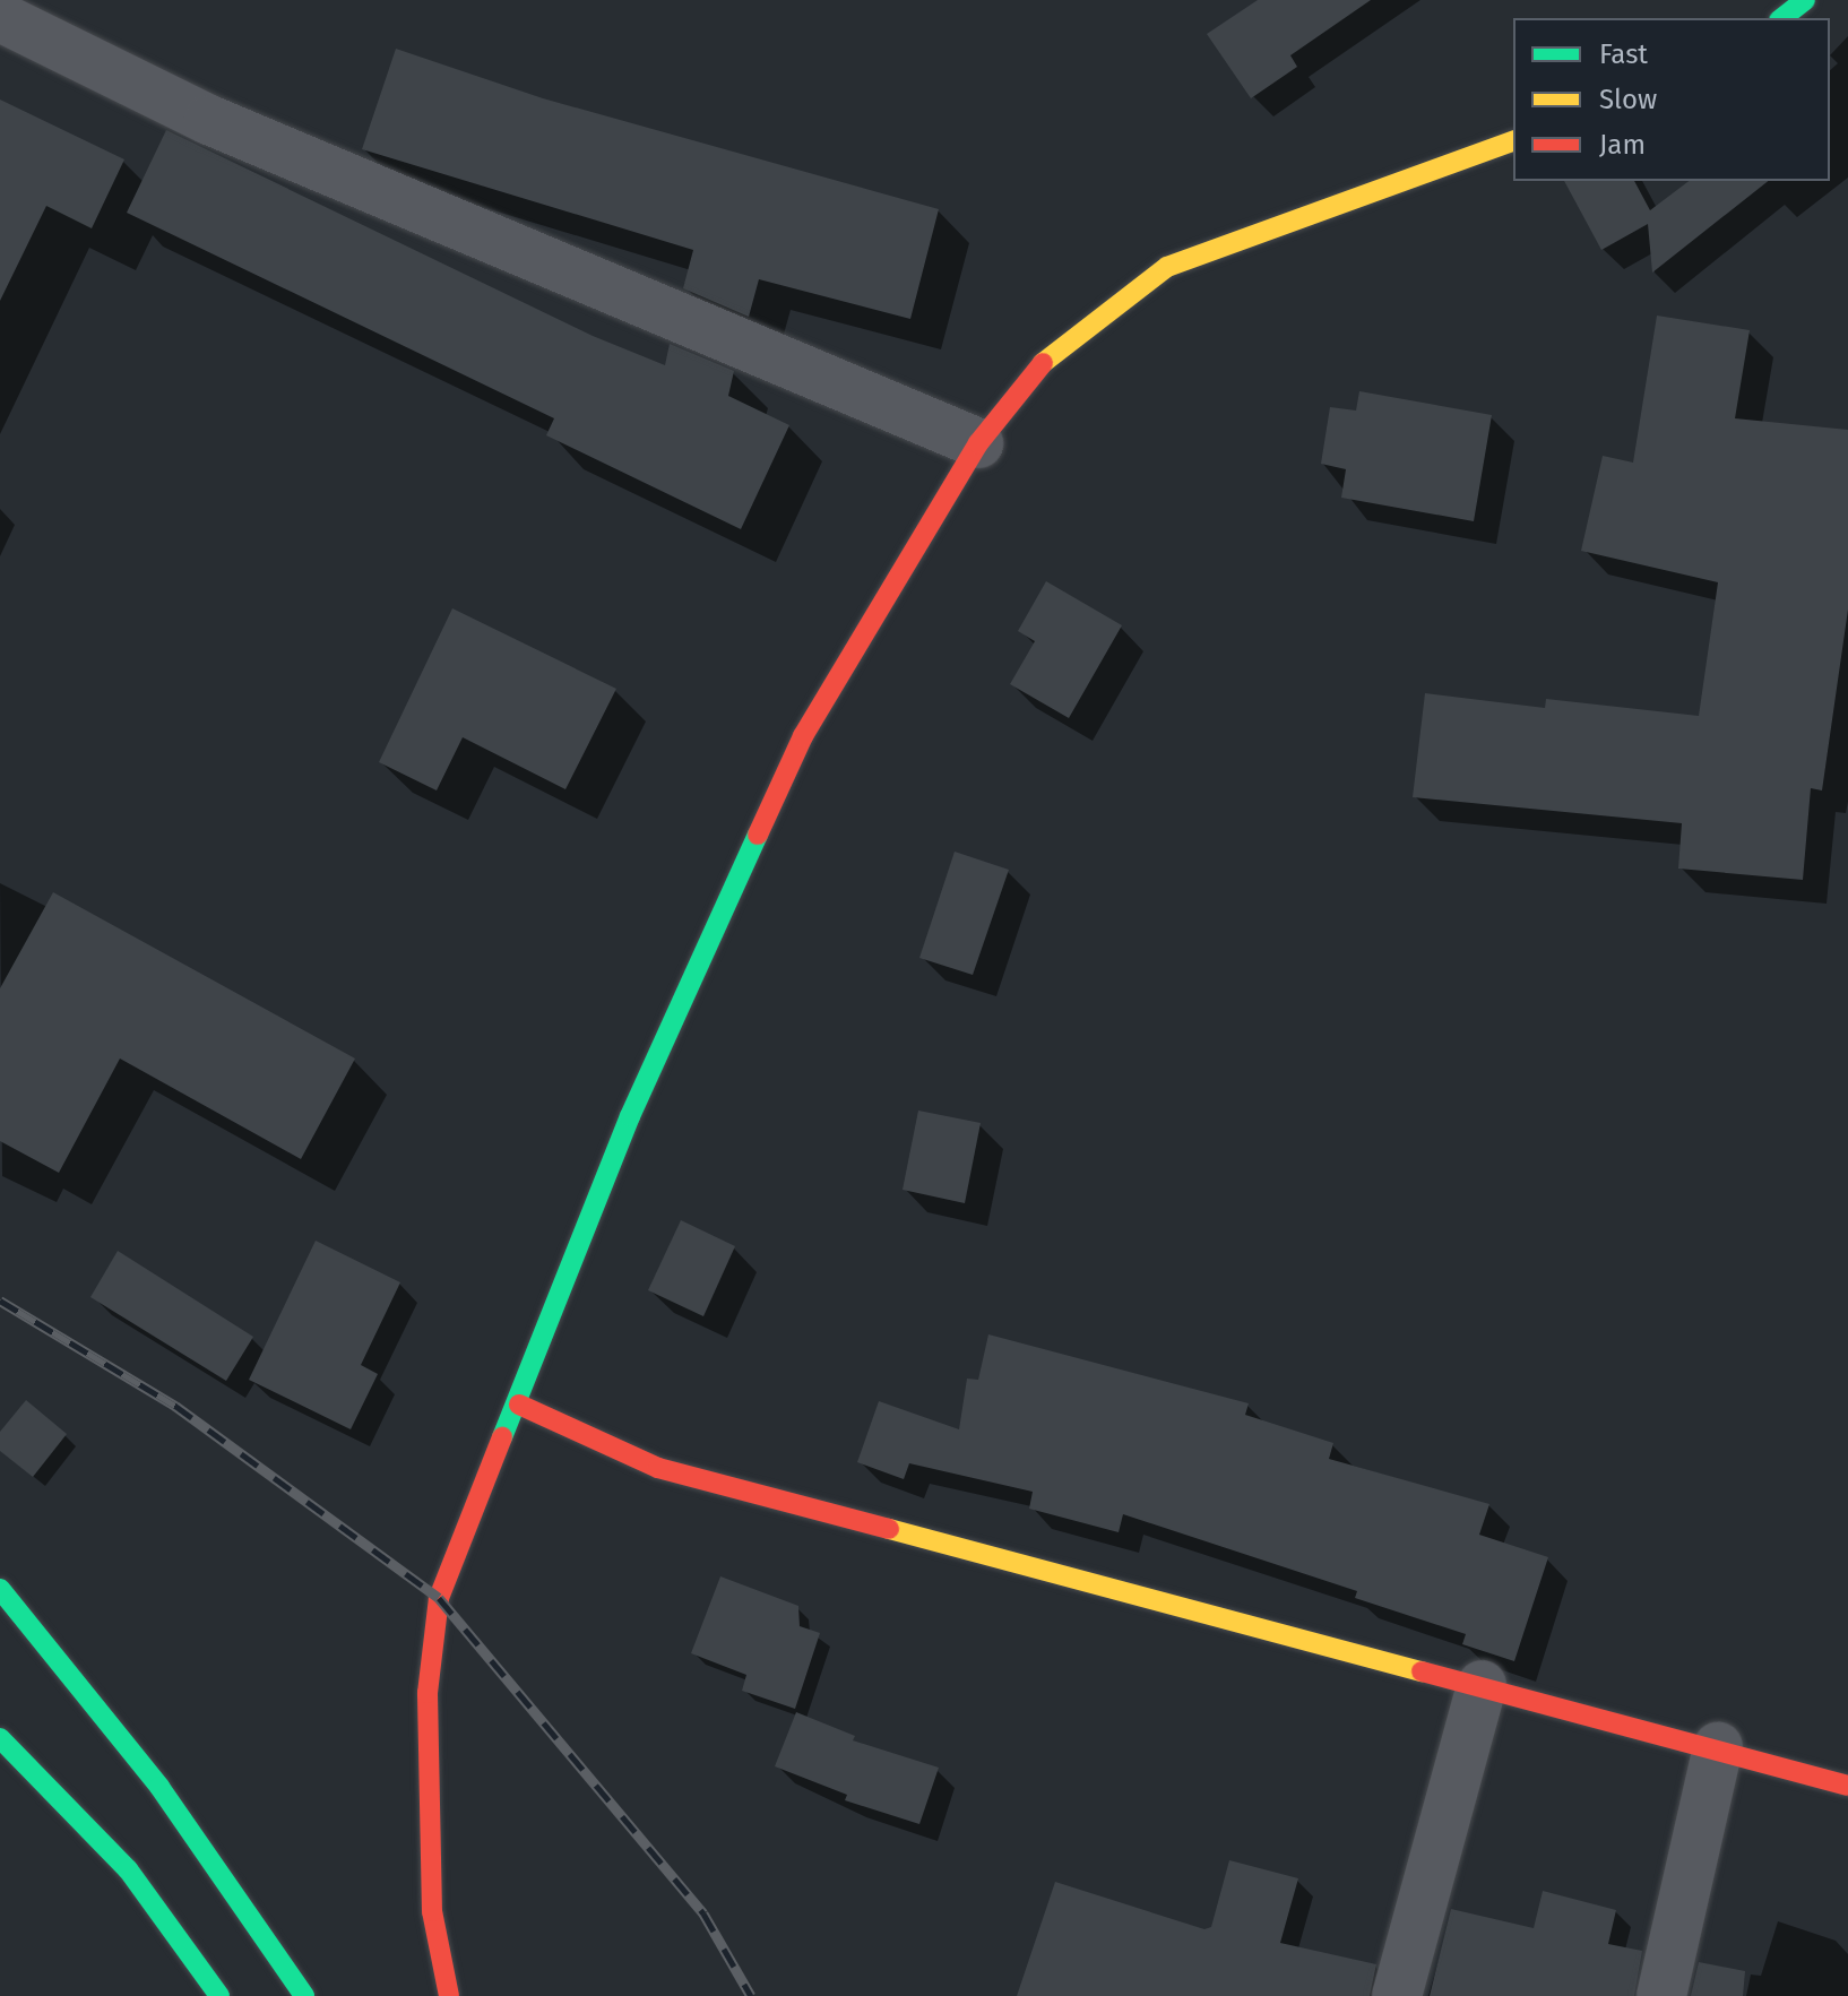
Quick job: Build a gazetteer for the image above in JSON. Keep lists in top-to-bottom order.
{
  "legend": ["Fast", "Slow", "Jam"]
}
